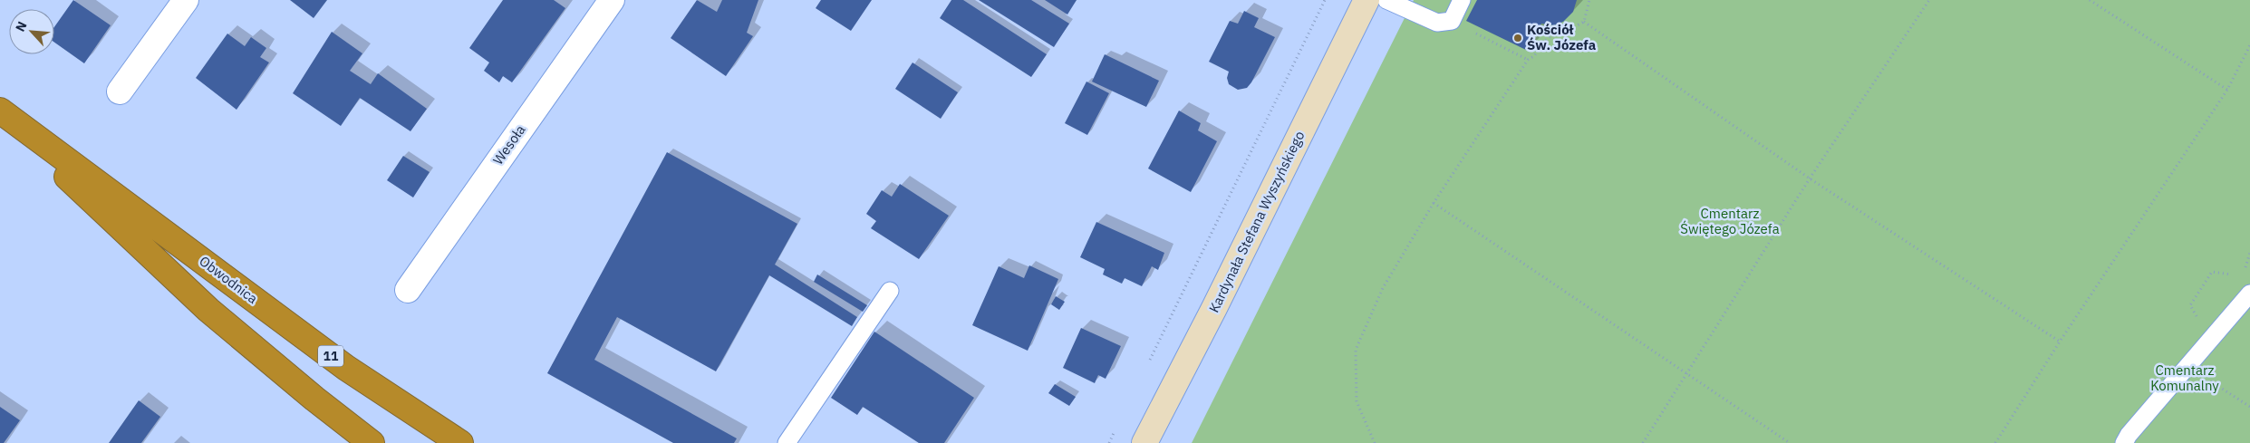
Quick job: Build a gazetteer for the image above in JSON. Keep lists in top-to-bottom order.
{
  "streets": {
    "highway": ["Obwodnica", "11"],
    "street": ["Wesoła", "Kardynała Stefana Wyszyńskiego"]
  },
  "parks": ["Cmentarz Świętego Józefa", "Cmentarz Komunalny"],
  "places": ["Kościół Św. Józefa"],
  "north": "top left"
}
